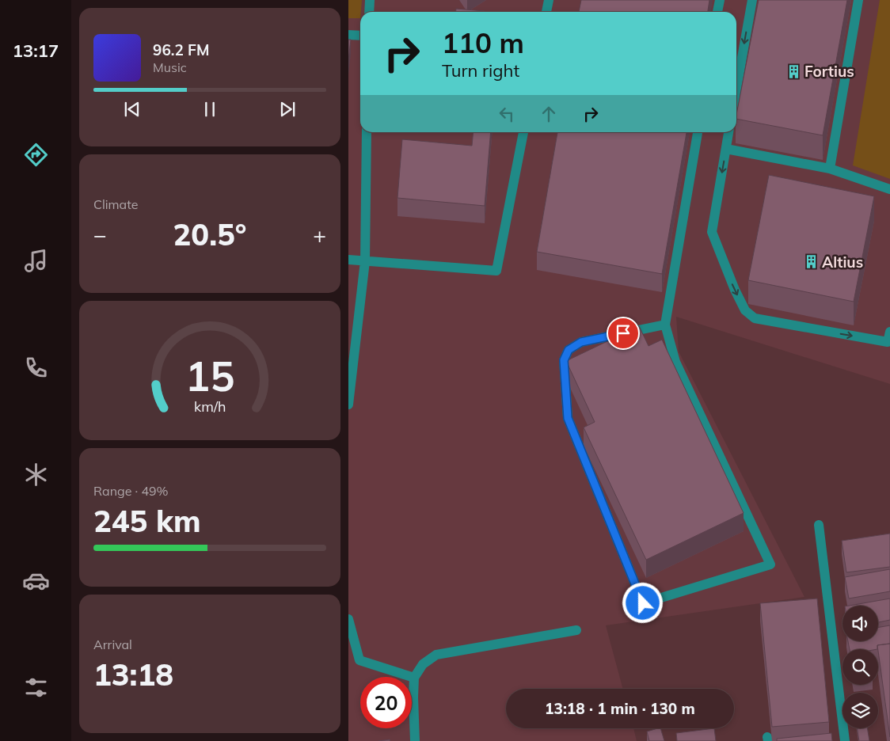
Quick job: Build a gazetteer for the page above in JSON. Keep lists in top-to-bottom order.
{
  "places": {
    "building": ["Fortius", "Altius"]
  },
  "page": {
    "tabs": "13:17",
    "turn": ["110 m", "Turn right"],
    "song": ["96.2 FM", "Music"],
    "tile": [
      "Climate",
      ["Range · 49%", "245 km"],
      ["Arrival", "13:18"]
    ],
    "heat": ["−", "20.5°", "+"],
    "limit": "20",
    "trip": "13:18 · 1 min · 130 m",
    "gauge": ["15", "km/h"]
  }
}
